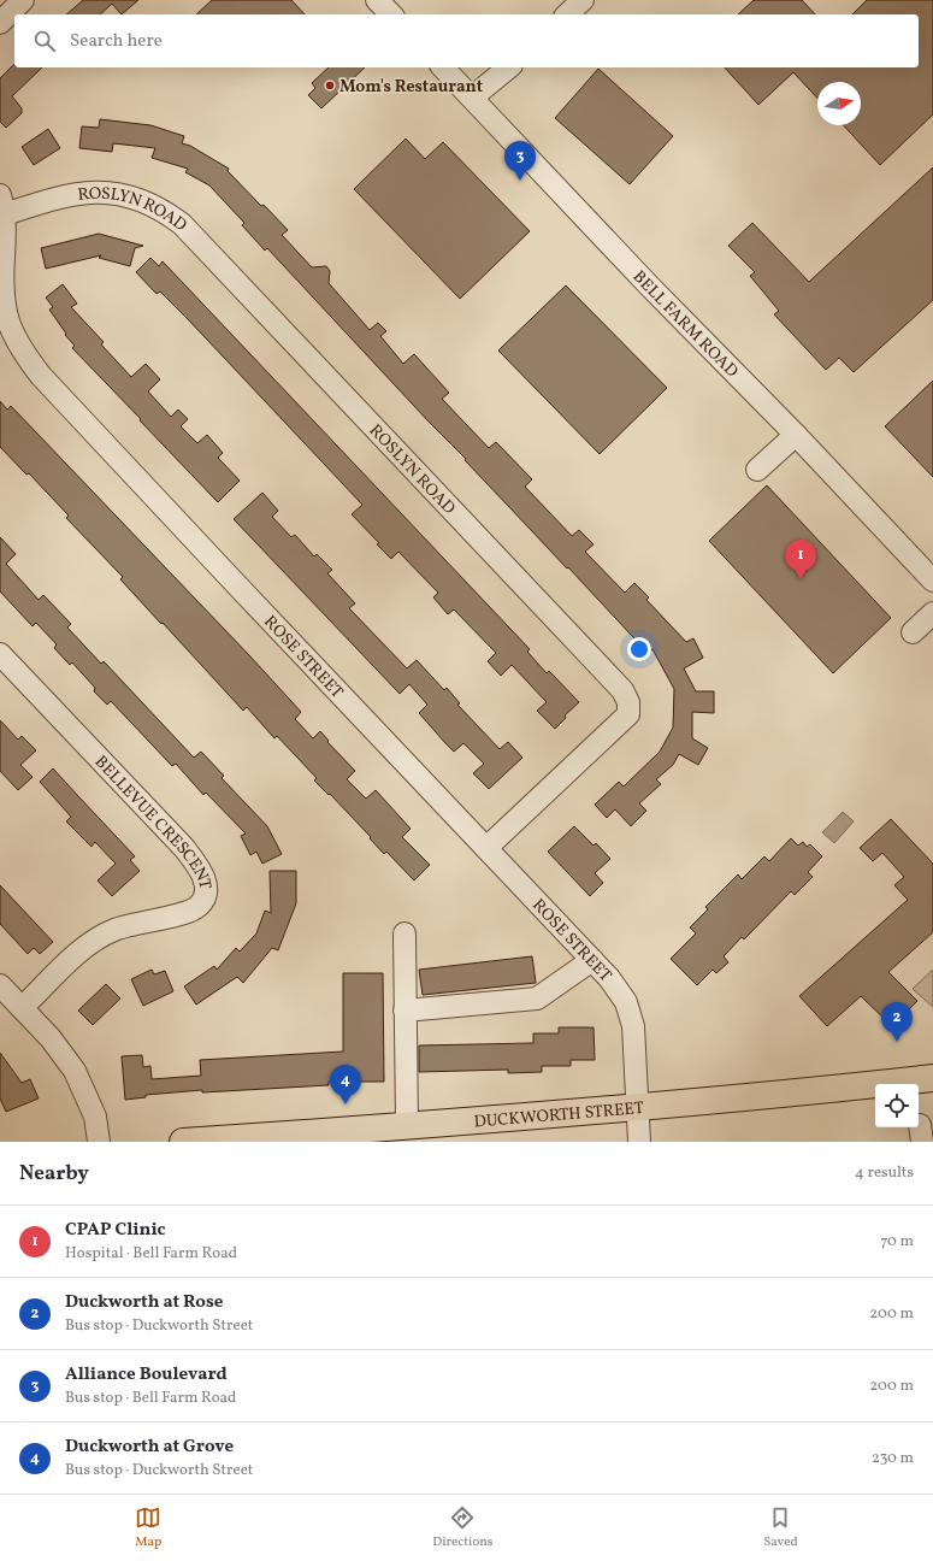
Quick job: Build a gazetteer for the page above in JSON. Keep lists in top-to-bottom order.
{
  "streets": {
    "main road": ["DUCKWORTH STREET"],
    "street": [
      "ROSLYN ROAD",
      "BELL FARM ROAD",
      "ROSE STREET",
      "BELLEVUE CRESCENT"
    ]
  },
  "crossings": [
    ["ROSLYN ROAD", "ROSE STREET"],
    ["ROSE STREET", "DUCKWORTH STREET"]
  ],
  "places": ["Mom's Restaurant"],
  "north": "right",
  "page": {
    "search": "Search here",
    "pins": [
      "3",
      "1",
      "2",
      "4"
    ],
    "heading": ["Nearby", "4 results"],
    "list": [
      {
        "mark": "1",
        "name": "CPAP Clinic",
        "note": "Hospital · Bell Farm Road",
        "value": "70 m"
      },
      {
        "mark": "2",
        "name": "Duckworth at Rose",
        "note": "Bus stop · Duckworth Street",
        "value": "200 m"
      },
      {
        "mark": "3",
        "name": "Alliance Boulevard",
        "note": "Bus stop · Bell Farm Road",
        "value": "200 m"
      },
      {
        "mark": "4",
        "name": "Duckworth at Grove",
        "note": "Bus stop · Duckworth Street",
        "value": "230 m"
      }
    ],
    "nav": ["Map", "Directions", "Saved"]
  }
}
